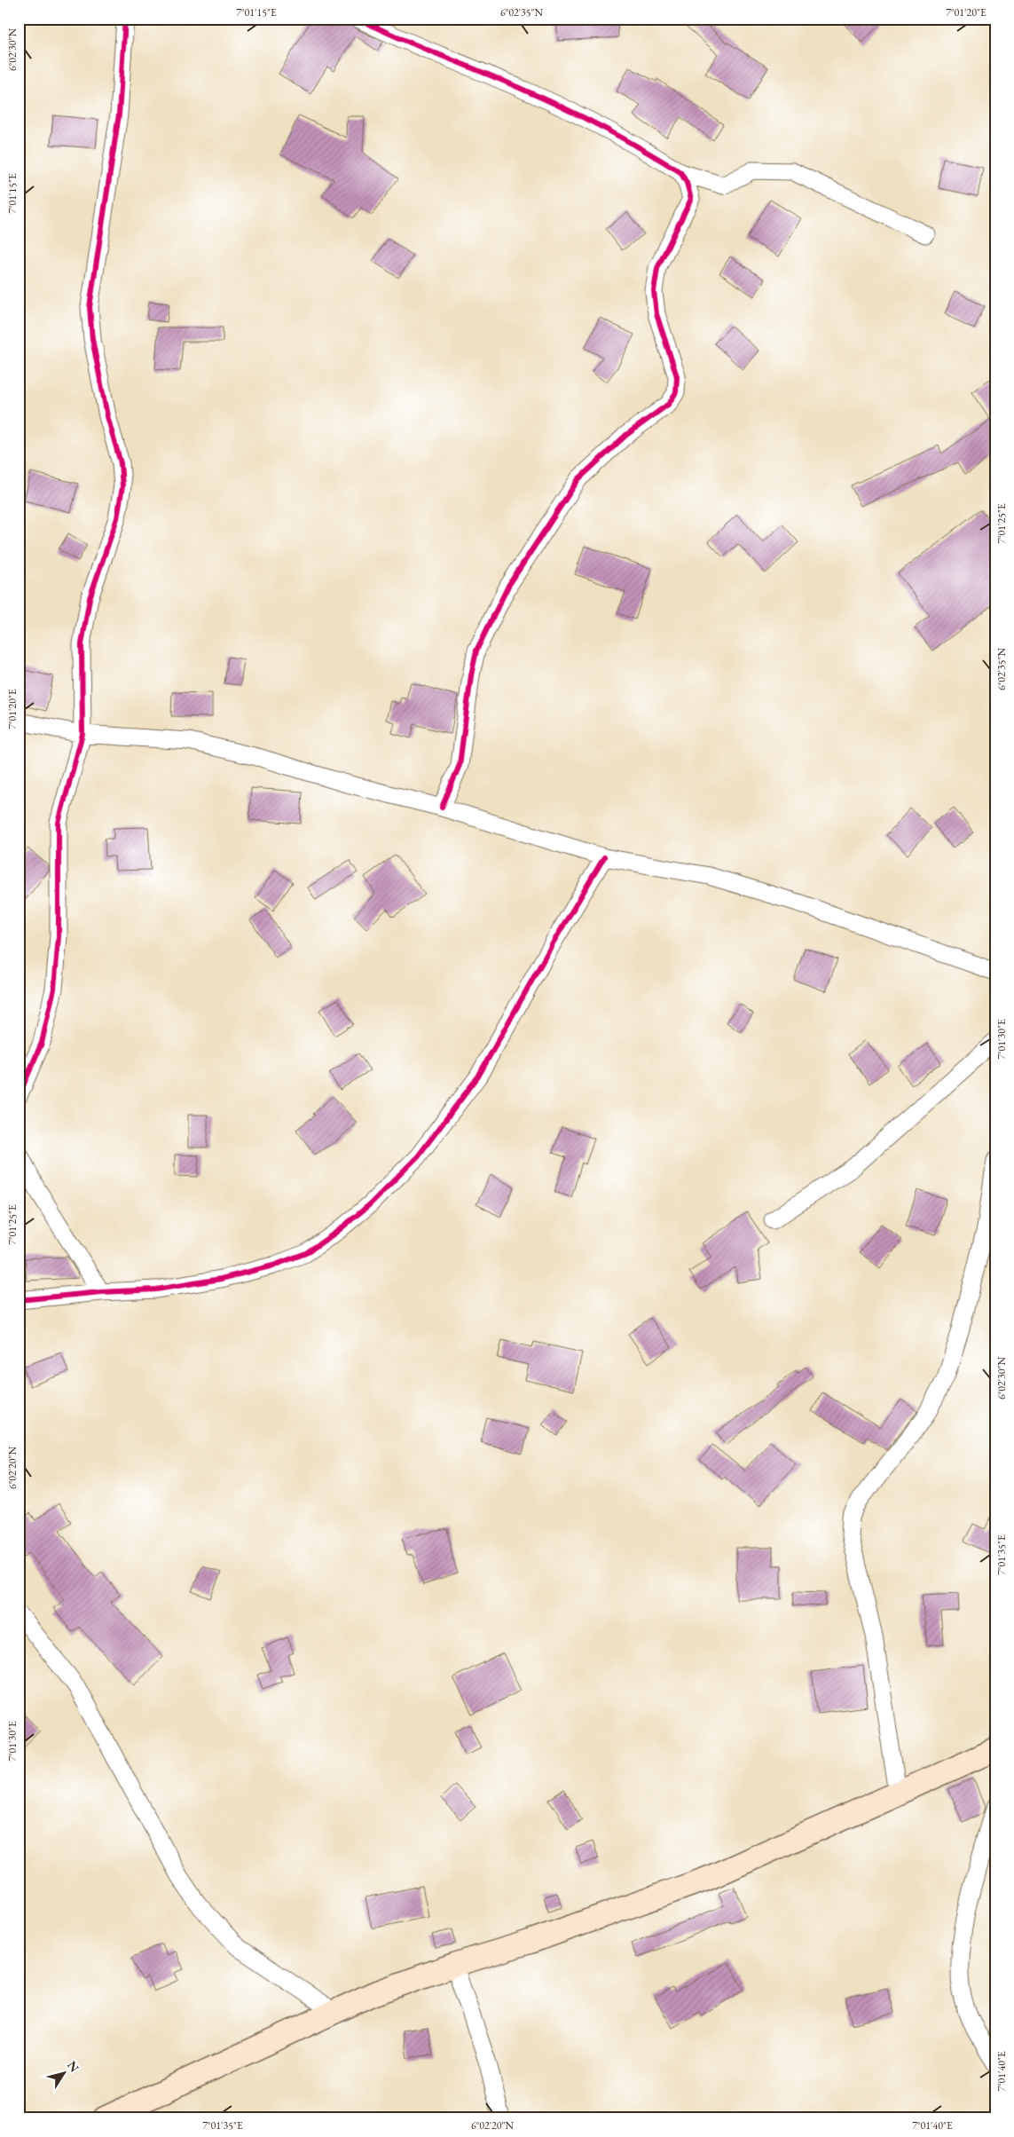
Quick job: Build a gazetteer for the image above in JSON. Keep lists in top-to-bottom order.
{
  "north": "top right",
  "coordinates": [
    "7°01'15\"E",
    "6°02'35\"N",
    "7°01'20\"E",
    "6°02'30\"N",
    "7°01'25\"E",
    "7°01'30\"E",
    "6°02'20\"N",
    "7°01'35\"E",
    "7°01'40\"E"
  ]
}
